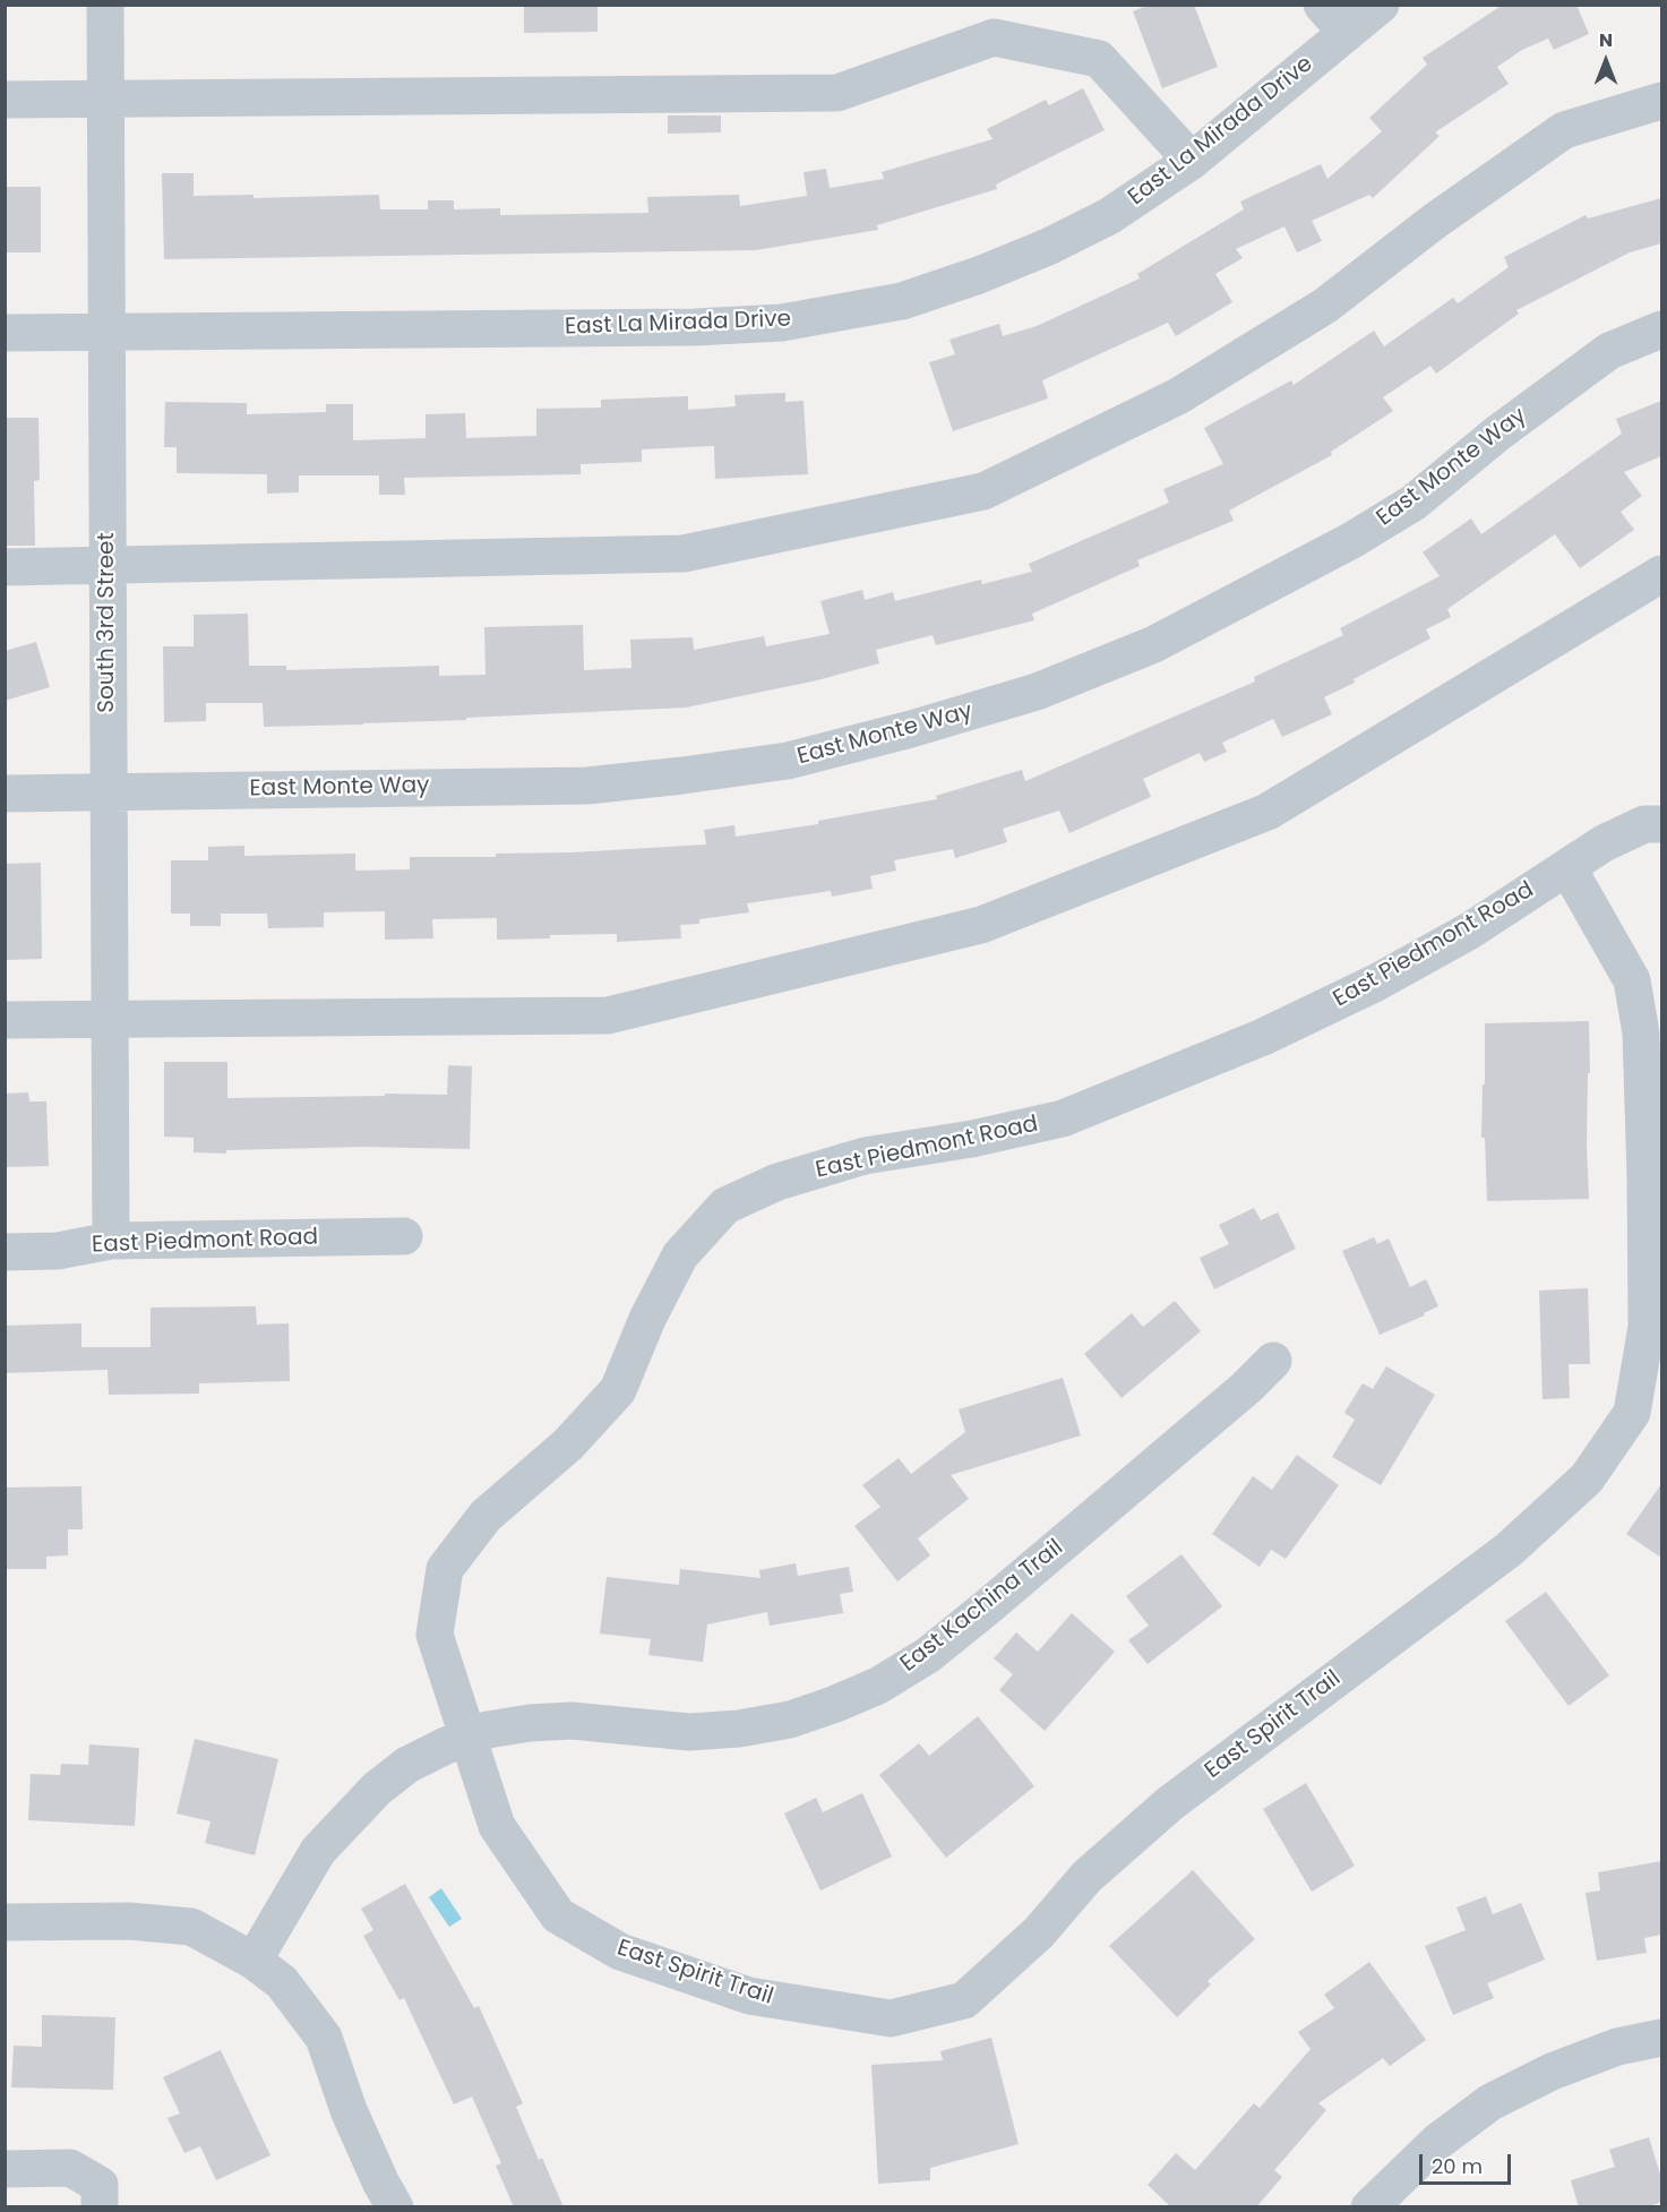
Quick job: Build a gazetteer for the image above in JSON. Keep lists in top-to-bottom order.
{
  "streets": {
    "street": [
      "East La Mirada Drive",
      "East Monte Way",
      "South 3rd Street",
      "East Piedmont Road",
      "East Kachina Trail",
      "East Spirit Trail"
    ]
  },
  "crossings": [
    ["East La Mirada Drive", "South 3rd Street"],
    ["East Monte Way", "South 3rd Street"],
    ["South 3rd Street", "East Piedmont Road"],
    ["East Piedmont Road", "East Kachina Trail"],
    ["East Piedmont Road", "East Spirit Trail"],
    ["East Kachina Trail", "East Spirit Trail"]
  ],
  "scale_bar": "20 m",
  "north": "top"
}
